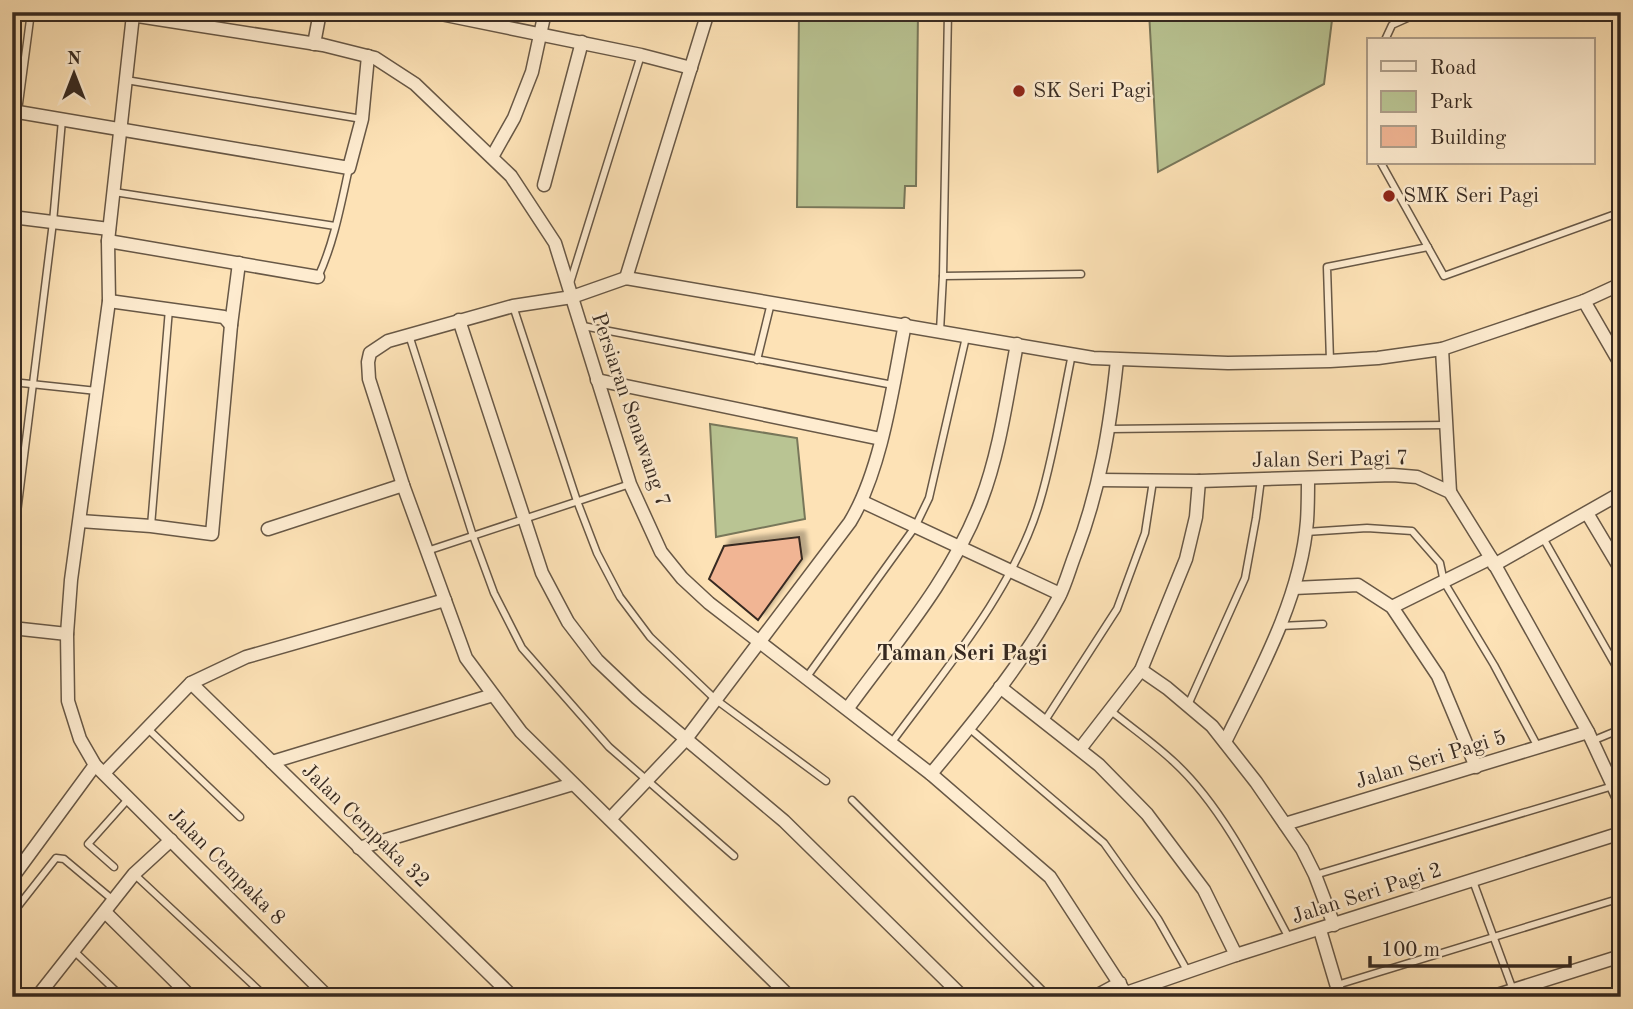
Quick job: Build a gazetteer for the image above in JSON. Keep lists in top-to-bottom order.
{
  "streets": {
    "street": [
      "Persiaran Senawang 7",
      "Jalan Seri Pagi 7",
      "Jalan Seri Pagi 5",
      "Jalan Cempaka 32",
      "Jalan Cempaka 8",
      "Jalan Seri Pagi 2"
    ]
  },
  "crossings": [
    ["Persiaran Senawang 7", "Jalan Cempaka 8"],
    ["Persiaran Senawang 7", "Jalan Seri Pagi 2"]
  ],
  "districts": ["Taman Seri Pagi"],
  "places": ["SK Seri Pagi", "SMK Seri Pagi"],
  "legend": ["Road", "Park", "Building"],
  "scale_bar": "100 m",
  "north": "top"
}
